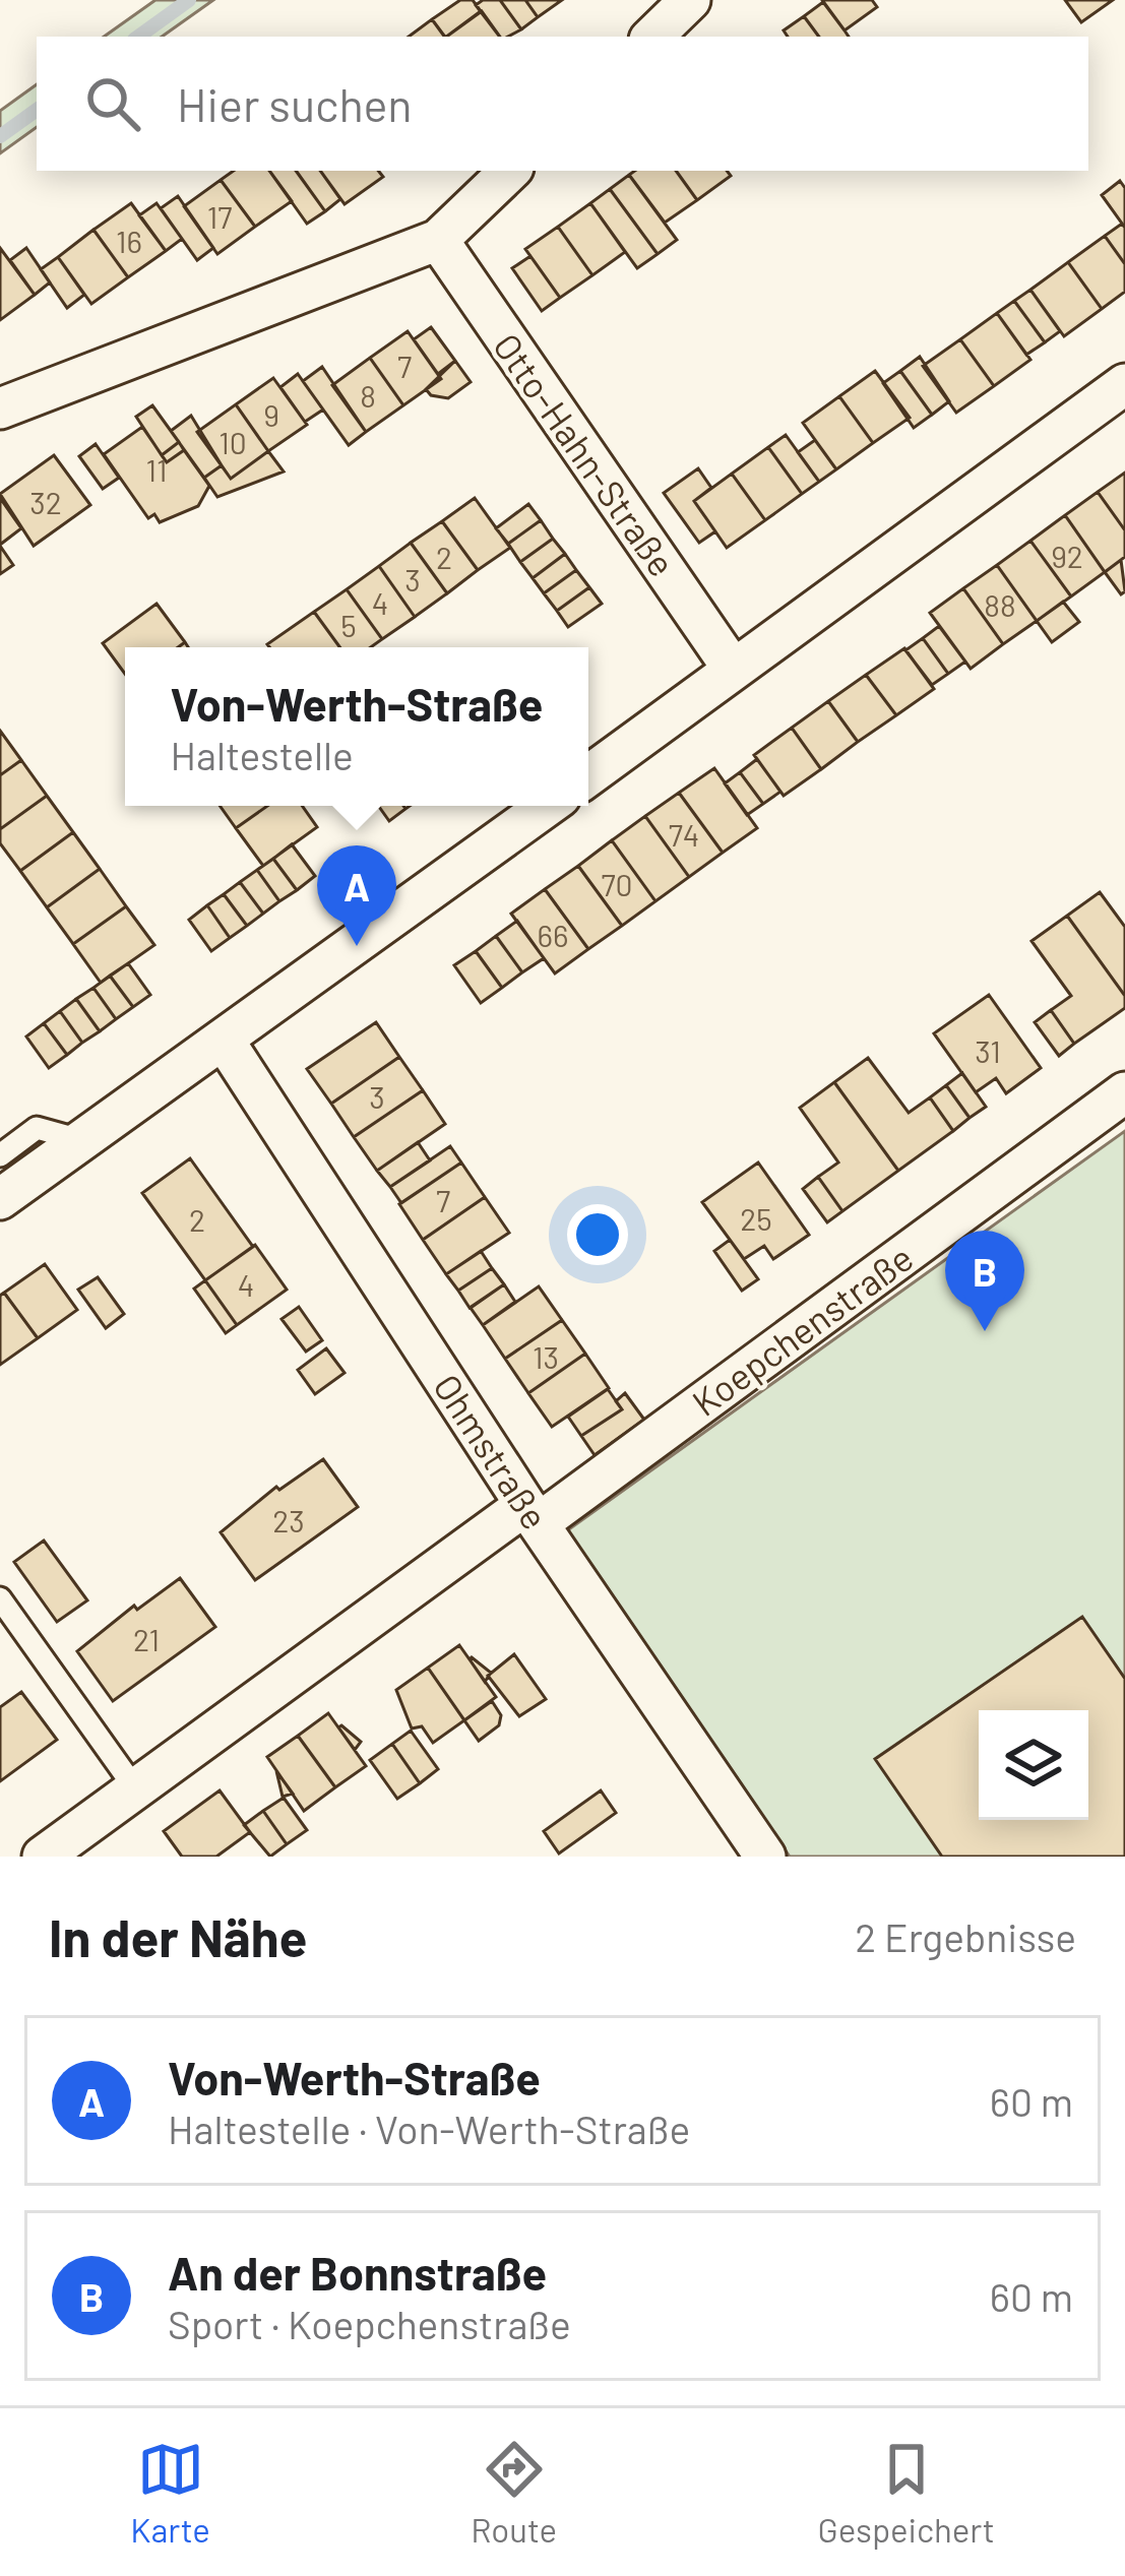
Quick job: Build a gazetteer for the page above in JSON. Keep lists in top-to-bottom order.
{
  "streets": {
    "street": ["Otto-Hahn-Straße", "Koepchenstraße", "Ohmstraße"]
  },
  "crossings": [
    ["Koepchenstraße", "Ohmstraße"]
  ],
  "house_numbers": [
    "17",
    "16",
    "7",
    "8",
    "9",
    "10",
    "11",
    "32",
    "92",
    "2",
    "3",
    "4",
    "88",
    "5",
    "74",
    "70",
    "66",
    "31",
    "3",
    "7",
    "25",
    "2",
    "4",
    "13",
    "23",
    "21"
  ],
  "page": {
    "search": "Hier suchen",
    "popup": ["Von-Werth-Straße", "Haltestelle"],
    "pins": ["A", "B"],
    "heading": ["In der Nähe", "2 Ergebnisse"],
    "list": [
      {
        "mark": "A",
        "name": "Von-Werth-Straße",
        "note": "Haltestelle · Von-Werth-Straße",
        "value": "60 m"
      },
      {
        "mark": "B",
        "name": "An der Bonnstraße",
        "note": "Sport · Koepchenstraße",
        "value": "60 m"
      }
    ],
    "nav": ["Karte", "Route", "Gespeichert"]
  }
}
